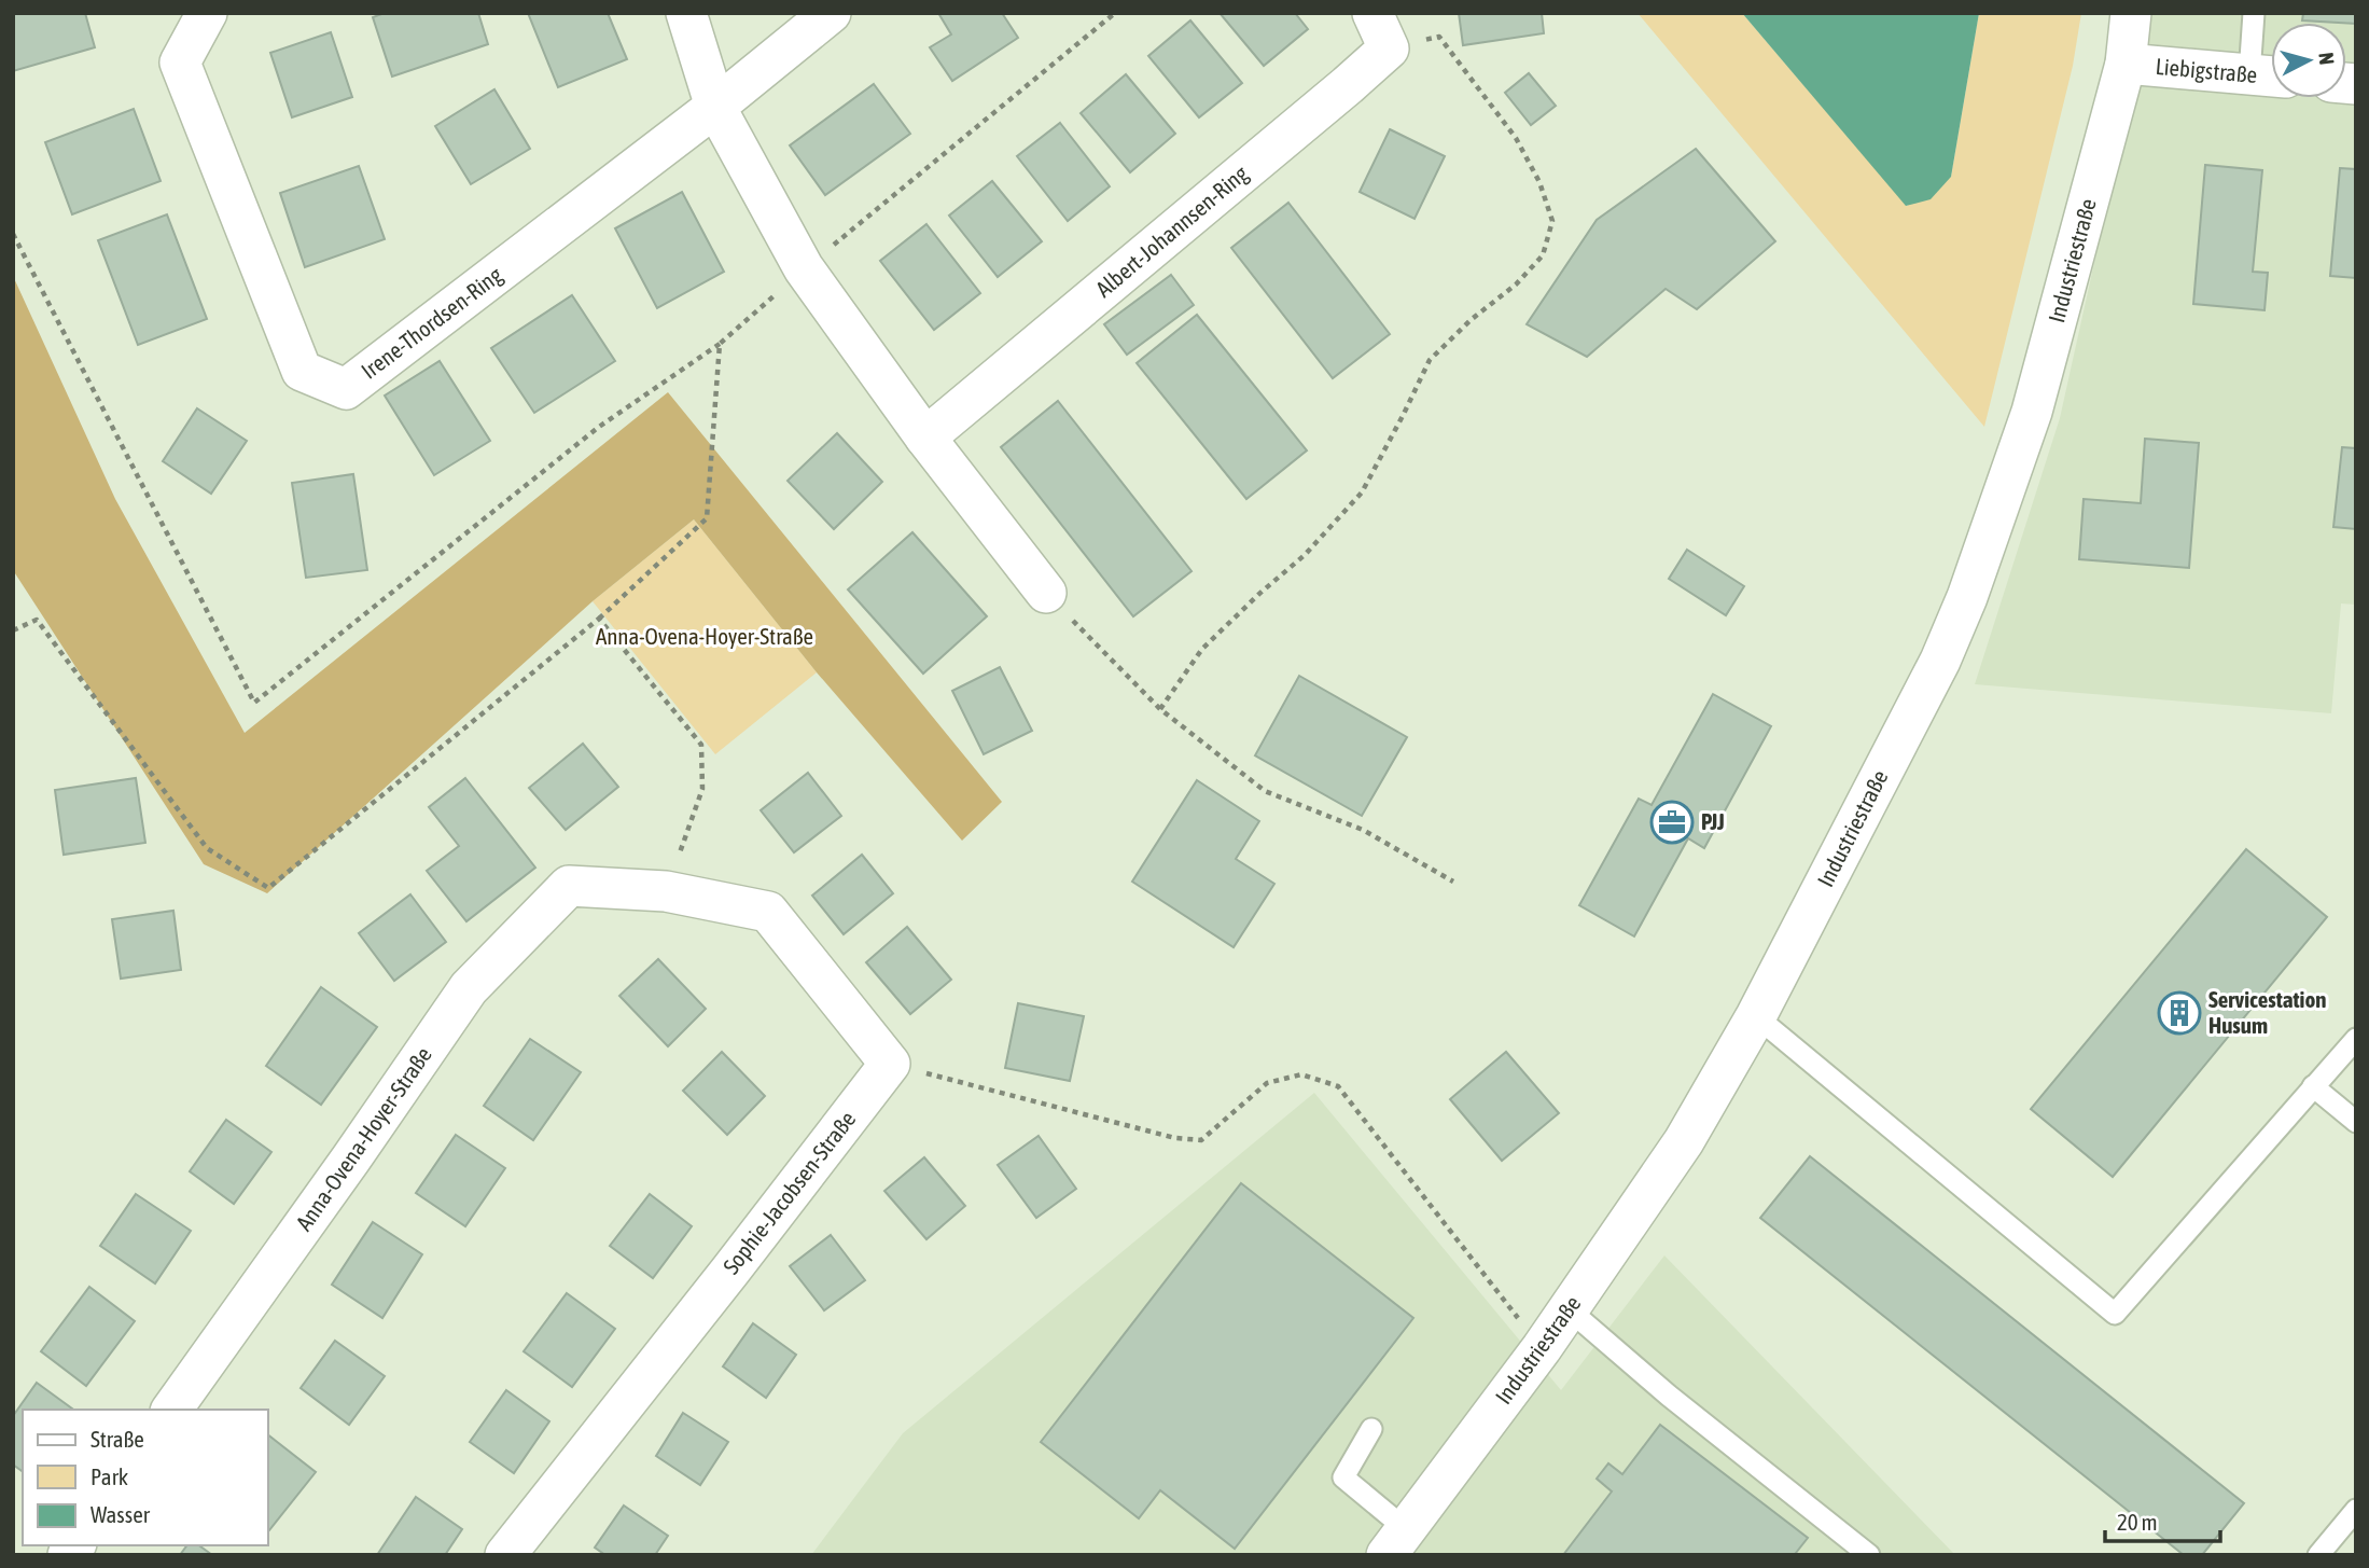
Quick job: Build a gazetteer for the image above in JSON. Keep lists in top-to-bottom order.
{
  "streets": {
    "street": [
      "Liebigstraße",
      "Albert-Johannsen-Ring",
      "Industriestraße",
      "Irene-Thordsen-Ring",
      "Anna-Ovena-Hoyer-Straße",
      "Sophie-Jacobsen-Straße"
    ]
  },
  "crossings": [
    ["Liebigstraße", "Industriestraße"]
  ],
  "parks": ["Anna-Ovena-Hoyer-Straße"],
  "places": {
    "office": ["PJJ"],
    "building": ["Servicestation Husum"]
  },
  "legend": ["Straße", "Park", "Wasser"],
  "scale_bar": "20 m",
  "north": "right"
}
